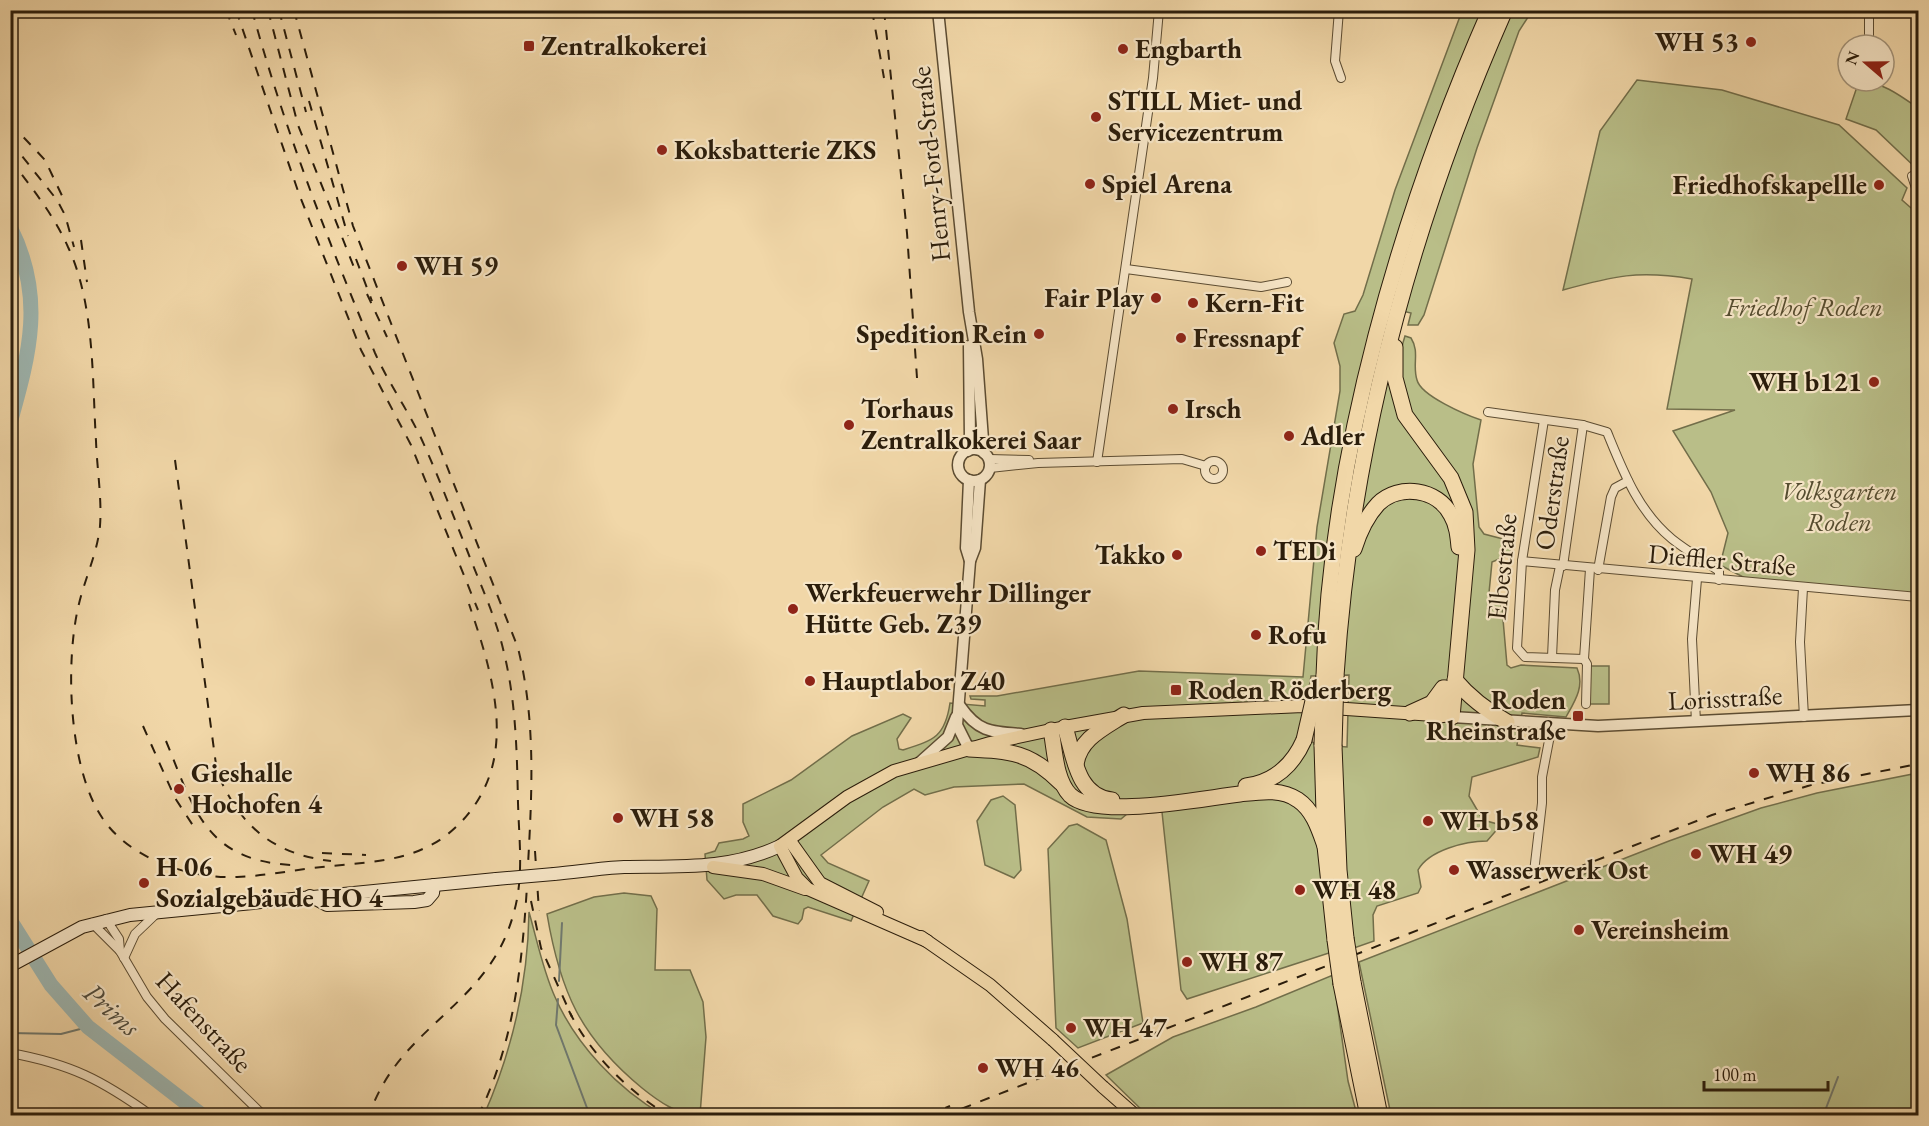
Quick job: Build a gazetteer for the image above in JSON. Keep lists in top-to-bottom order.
{
  "streets": {
    "street": [
      "Henry-Ford-Straße",
      "Oderstraße",
      "Dieffler Straße",
      "Elbestraße",
      "Lorisstraße",
      "Hafenstraße"
    ]
  },
  "crossings": [
    ["Oderstraße", "Dieffler Straße"],
    ["Oderstraße", "Elbestraße"],
    ["Dieffler Straße", "Elbestraße"]
  ],
  "water": ["Prims"],
  "parks": ["Friedhof Roden", "Volksgarten Roden"],
  "places": {
    "other": [
      "WH 53",
      "Engbarth",
      "STILL Miet- und Servicezentrum",
      "Koksbatterie ZKS",
      "Spiel Arena",
      "Friedhofskapellle",
      "WH 59",
      "Fair Play",
      "Kern-Fit",
      "Spedition Rein",
      "Fressnapf",
      "WH b121",
      "Irsch",
      "Torhaus Zentralkokerei Saar",
      "Adler",
      "TEDi",
      "Takko",
      "Werkfeuerwehr Dillinger Hütte Geb. Z39",
      "Rofu",
      "Hauptlabor Z40",
      "WH 86",
      "Gieshalle Hochofen 4",
      "WH 58",
      "WH b58",
      "WH 49",
      "Wasserwerk Ost",
      "H 06 Sozialgebäude HO 4",
      "WH 48",
      "Vereinsheim",
      "WH 87",
      "WH 47",
      "WH 46"
    ],
    "transit": ["Zentralkokerei", "Roden Röderberg", "Roden Rheinstraße"]
  },
  "scale_bar": "100 m",
  "north": "left"
}
